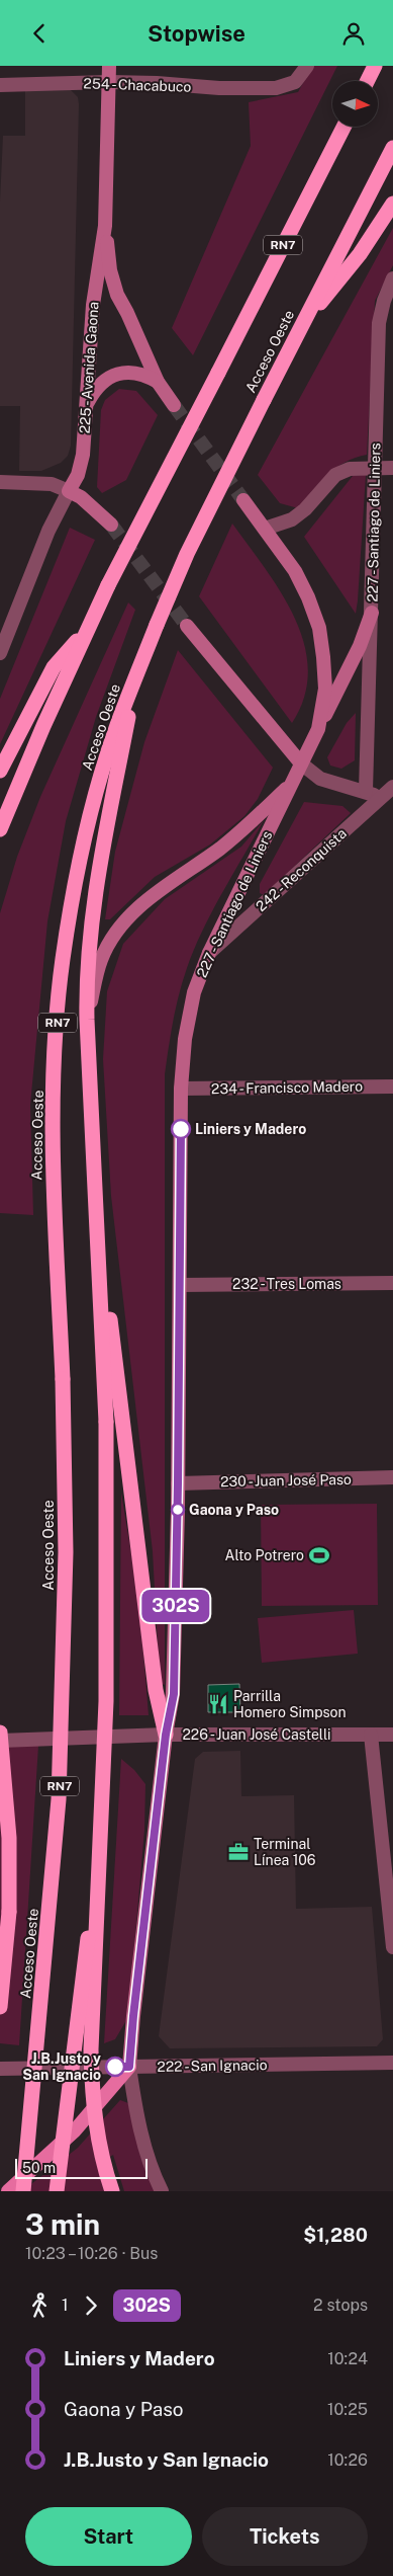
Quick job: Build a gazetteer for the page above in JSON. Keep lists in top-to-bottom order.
{
  "streets": {
    "highway": ["RN7", "Acceso Oeste"],
    "main road": ["225 - Avenida Gaona", "227 - Santiago de Liniers"],
    "street": [
      "254 - Chacabuco",
      "242 - Reconquista",
      "234 - Francisco Madero",
      "232 - Tres Lomas",
      "230 - Juan José Paso",
      "226 - Juan José Castelli",
      "222 - San Ignacio"
    ]
  },
  "crossings": [
    ["254 - Chacabuco", "225 - Avenida Gaona"],
    ["227 - Santiago de Liniers", "242 - Reconquista"],
    ["227 - Santiago de Liniers", "234 - Francisco Madero"],
    ["227 - Santiago de Liniers", "232 - Tres Lomas"],
    ["227 - Santiago de Liniers", "230 - Juan José Paso"],
    ["227 - Santiago de Liniers", "226 - Juan José Castelli"],
    ["227 - Santiago de Liniers", "222 - San Ignacio"]
  ],
  "places": {
    "other": ["Liniers y Madero", "Gaona y Paso", "J.B.Justo y San Ignacio"],
    "sports": ["Alto Potrero"],
    "restaurant": ["Parrilla Homero Simpson"],
    "office": ["Terminal Línea 106"]
  },
  "lines": ["bus line 302S"],
  "scale_bar": "50 m",
  "north": "right",
  "page": {
    "header": "Stopwise",
    "on_map": "302S",
    "scale": "50 m",
    "heading": ["3 min", "10:23 – 10:26 · Bus", "$1,280"],
    "legs": ["1", "302S", "2 stops"],
    "list": [
      {
        "name": "Liniers y Madero",
        "value": "10:24"
      },
      {
        "name": "Gaona y Paso",
        "value": "10:25"
      },
      {
        "name": "J.B.Justo y San Ignacio",
        "value": "10:26"
      }
    ],
    "buttons": ["Start", "Tickets"]
  }
}
